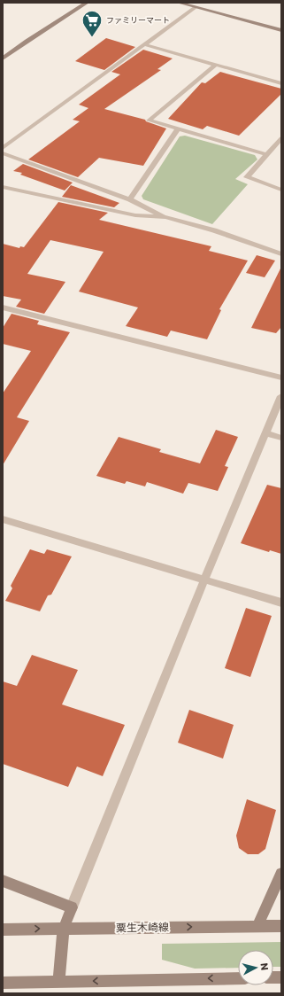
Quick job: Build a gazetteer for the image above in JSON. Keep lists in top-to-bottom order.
{
  "streets": {
    "street": ["粟生木崎線"]
  },
  "places": {
    "supermarket": ["ファミリーマート"]
  },
  "north": "right"
}
